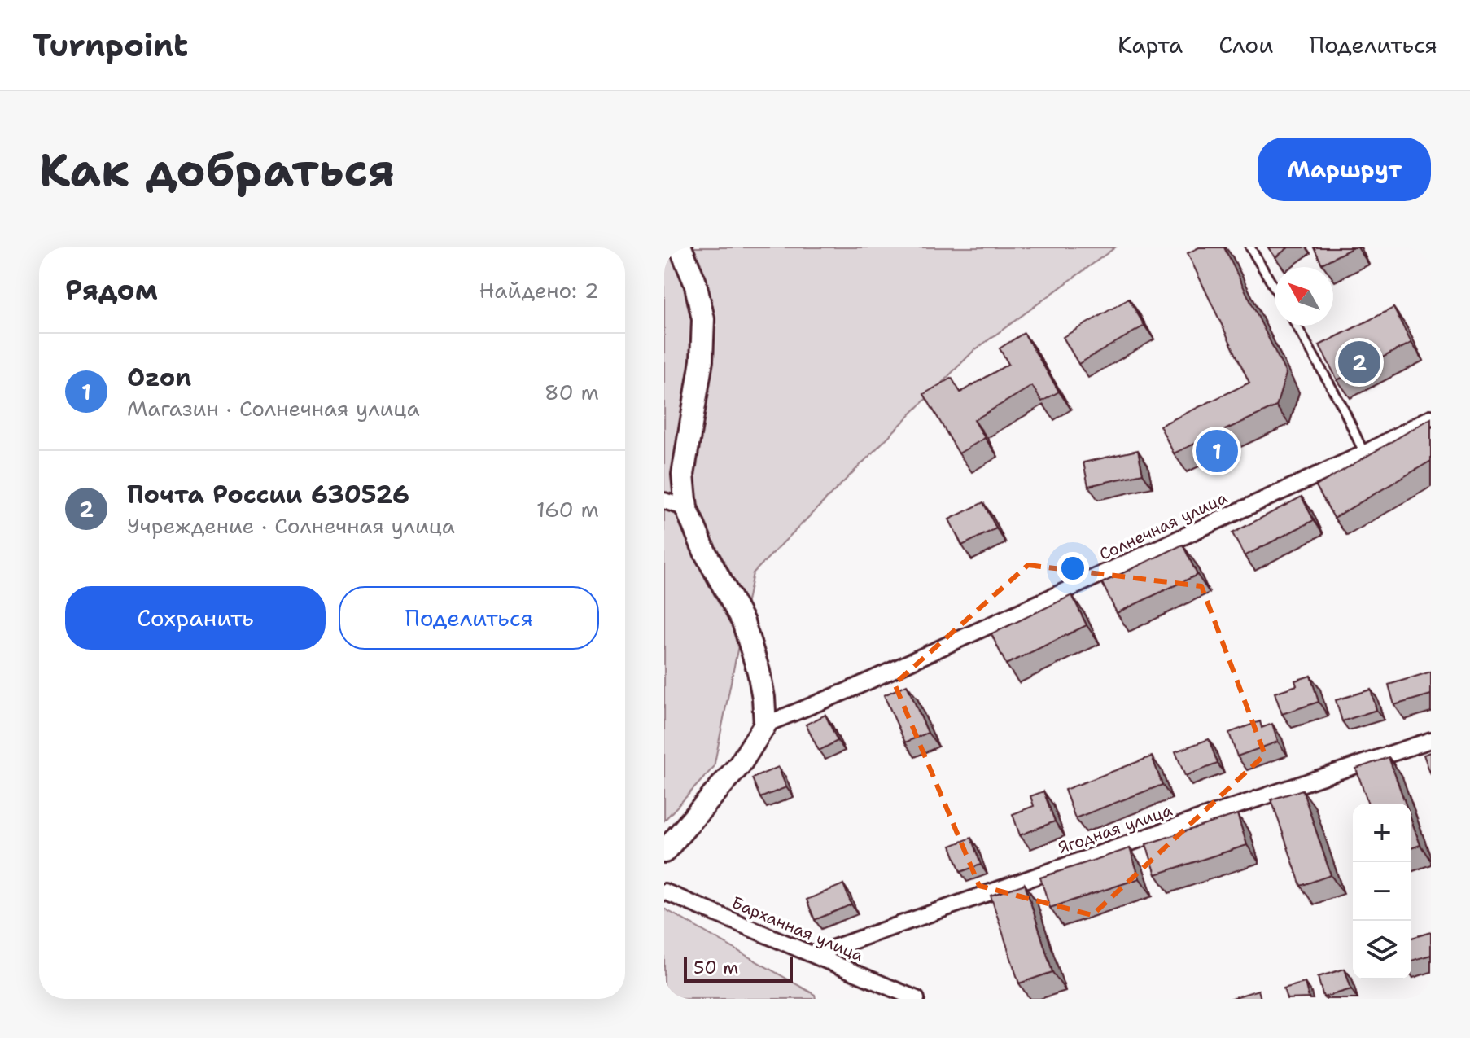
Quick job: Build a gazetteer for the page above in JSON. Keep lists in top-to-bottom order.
{
  "streets": {
    "street": ["Солнечная улица", "Ягодная улица", "Барханная улица"]
  },
  "crossings": [
    ["Ягодная улица", "Барханная улица"]
  ],
  "scale_bar": "50 m",
  "north": "top left",
  "page": {
    "header": "Turnpoint",
    "nav": ["Карта", "Слои", "Поделиться"],
    "buttons": [
      "Маршрут",
      ["Сохранить", "Поделиться"]
    ],
    "title": "Как добраться",
    "heading": ["Рядом", "Найдено: 2"],
    "list": [
      {
        "mark": "1",
        "name": "Ozon",
        "note": "Магазин · Солнечная улица",
        "value": "80 m"
      },
      {
        "mark": "2",
        "name": "Почта России 630526",
        "note": "Учреждение · Солнечная улица",
        "value": "160 m"
      }
    ],
    "pins": ["2", "1"],
    "map_buttons": ["+", "−"],
    "scale": "50 m"
  }
}
